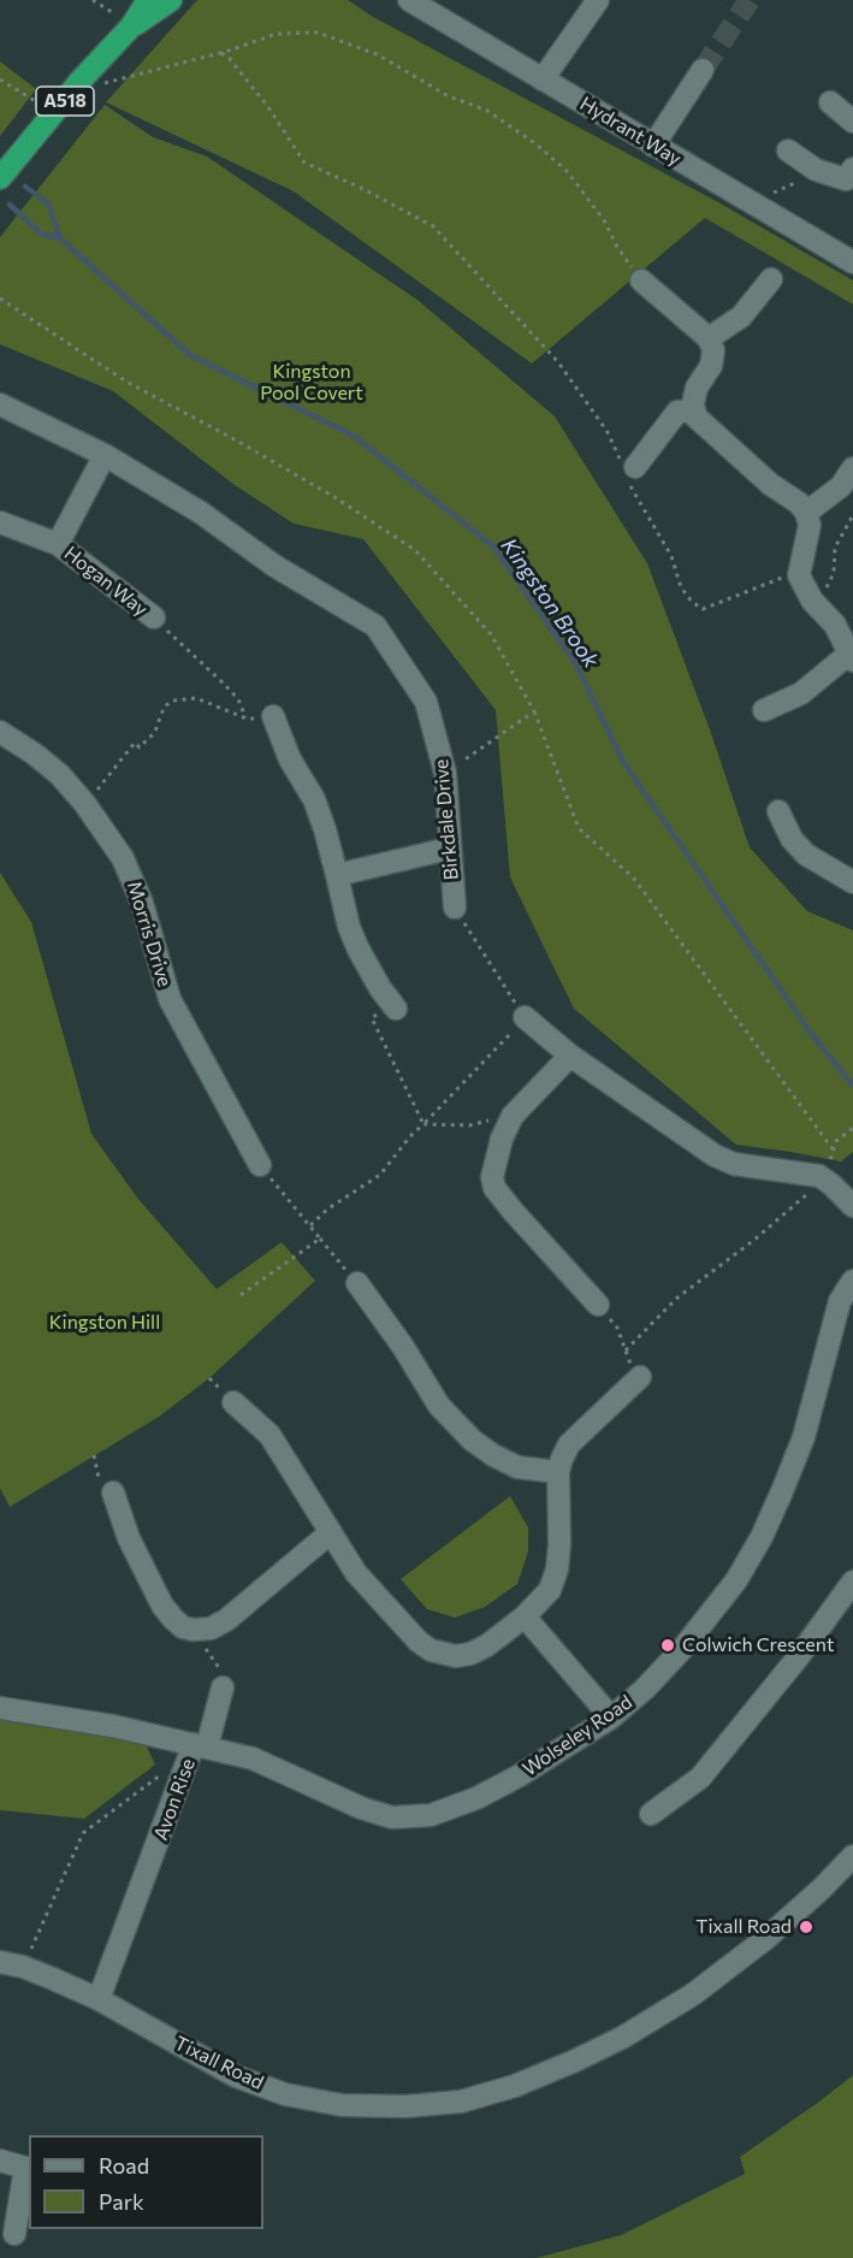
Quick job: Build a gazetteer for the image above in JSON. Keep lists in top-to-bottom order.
{
  "streets": {
    "highway": ["A518"],
    "street": [
      "Hydrant Way",
      "Hogan Way",
      "Birkdale Drive",
      "Morris Drive",
      "Wolseley Road",
      "Avon Rise",
      "Tixall Road"
    ]
  },
  "crossings": [
    ["Hogan Way", "Birkdale Drive"],
    ["Wolseley Road", "Avon Rise"],
    ["Avon Rise", "Tixall Road"]
  ],
  "water": ["Kingston Brook"],
  "parks": ["Kingston Pool Covert", "Kingston Hill"],
  "places": ["Colwich Crescent", "Tixall Road"],
  "legend": ["Road", "Park"]
}
